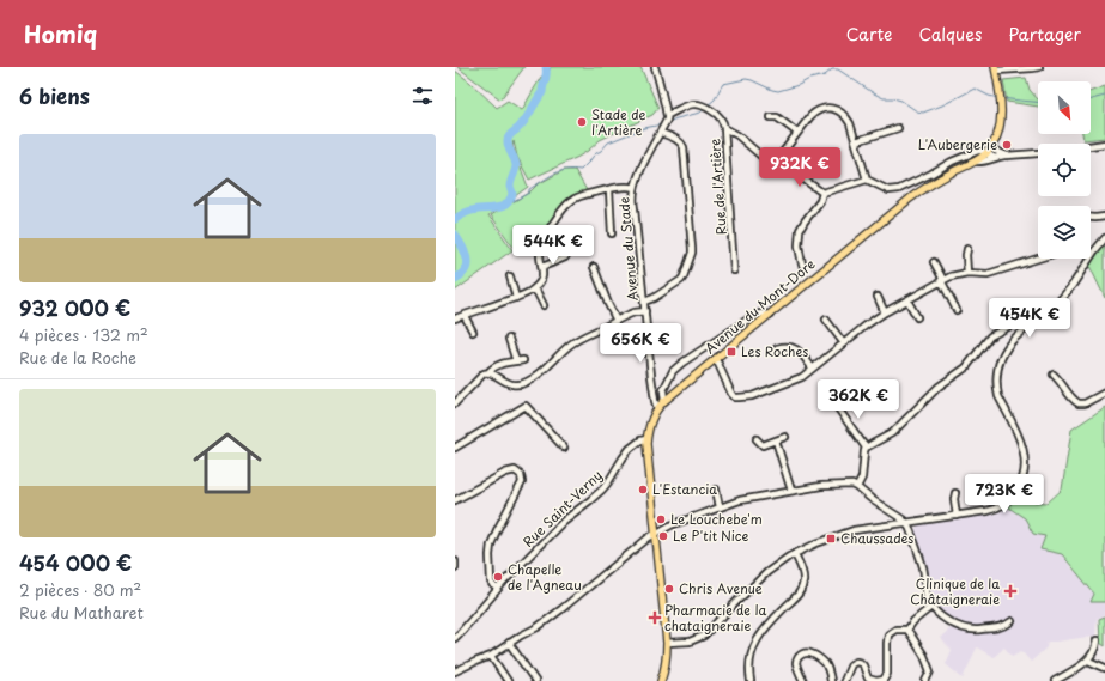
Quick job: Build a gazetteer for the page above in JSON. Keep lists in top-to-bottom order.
{
  "streets": {
    "main road": ["Avenue du Mont-Dore"],
    "street": ["Rue de l'Artière", "Avenue du Stade", "Rue Saint-Verny"]
  },
  "crossings": [
    ["Rue de l'Artière", "Avenue du Stade"],
    ["Avenue du Stade", "Avenue du Mont-Dore"],
    ["Avenue du Mont-Dore", "Rue Saint-Verny"]
  ],
  "places": {
    "other": [
      "Stade de l'Artière",
      "L'Aubergerie",
      "L'Estancia",
      "Le Louchebe'm",
      "Le P'tit Nice",
      "Chapelle de l'Agneau",
      "Chris Avenue"
    ],
    "transit": ["Les Roches", "Chaussades"],
    "health": ["Clinique de la Châtaigneraie", "Pharmacie de la chataigneraie"]
  },
  "north": "bottom right",
  "page": {
    "header": "Homiq",
    "nav": ["Carte", "Calques", "Partager"],
    "heading": "6 biens",
    "list": [
      {
        "name": "932 000 €",
        "note": "4 pièces · 132 m² · Rue de la Roche"
      },
      {
        "name": "454 000 €",
        "note": "2 pièces · 80 m² · Rue du Matharet"
      }
    ],
    "price": [
      "932K €",
      "544K €",
      "454K €",
      "656K €",
      "362K €",
      "723K €"
    ]
  }
}
